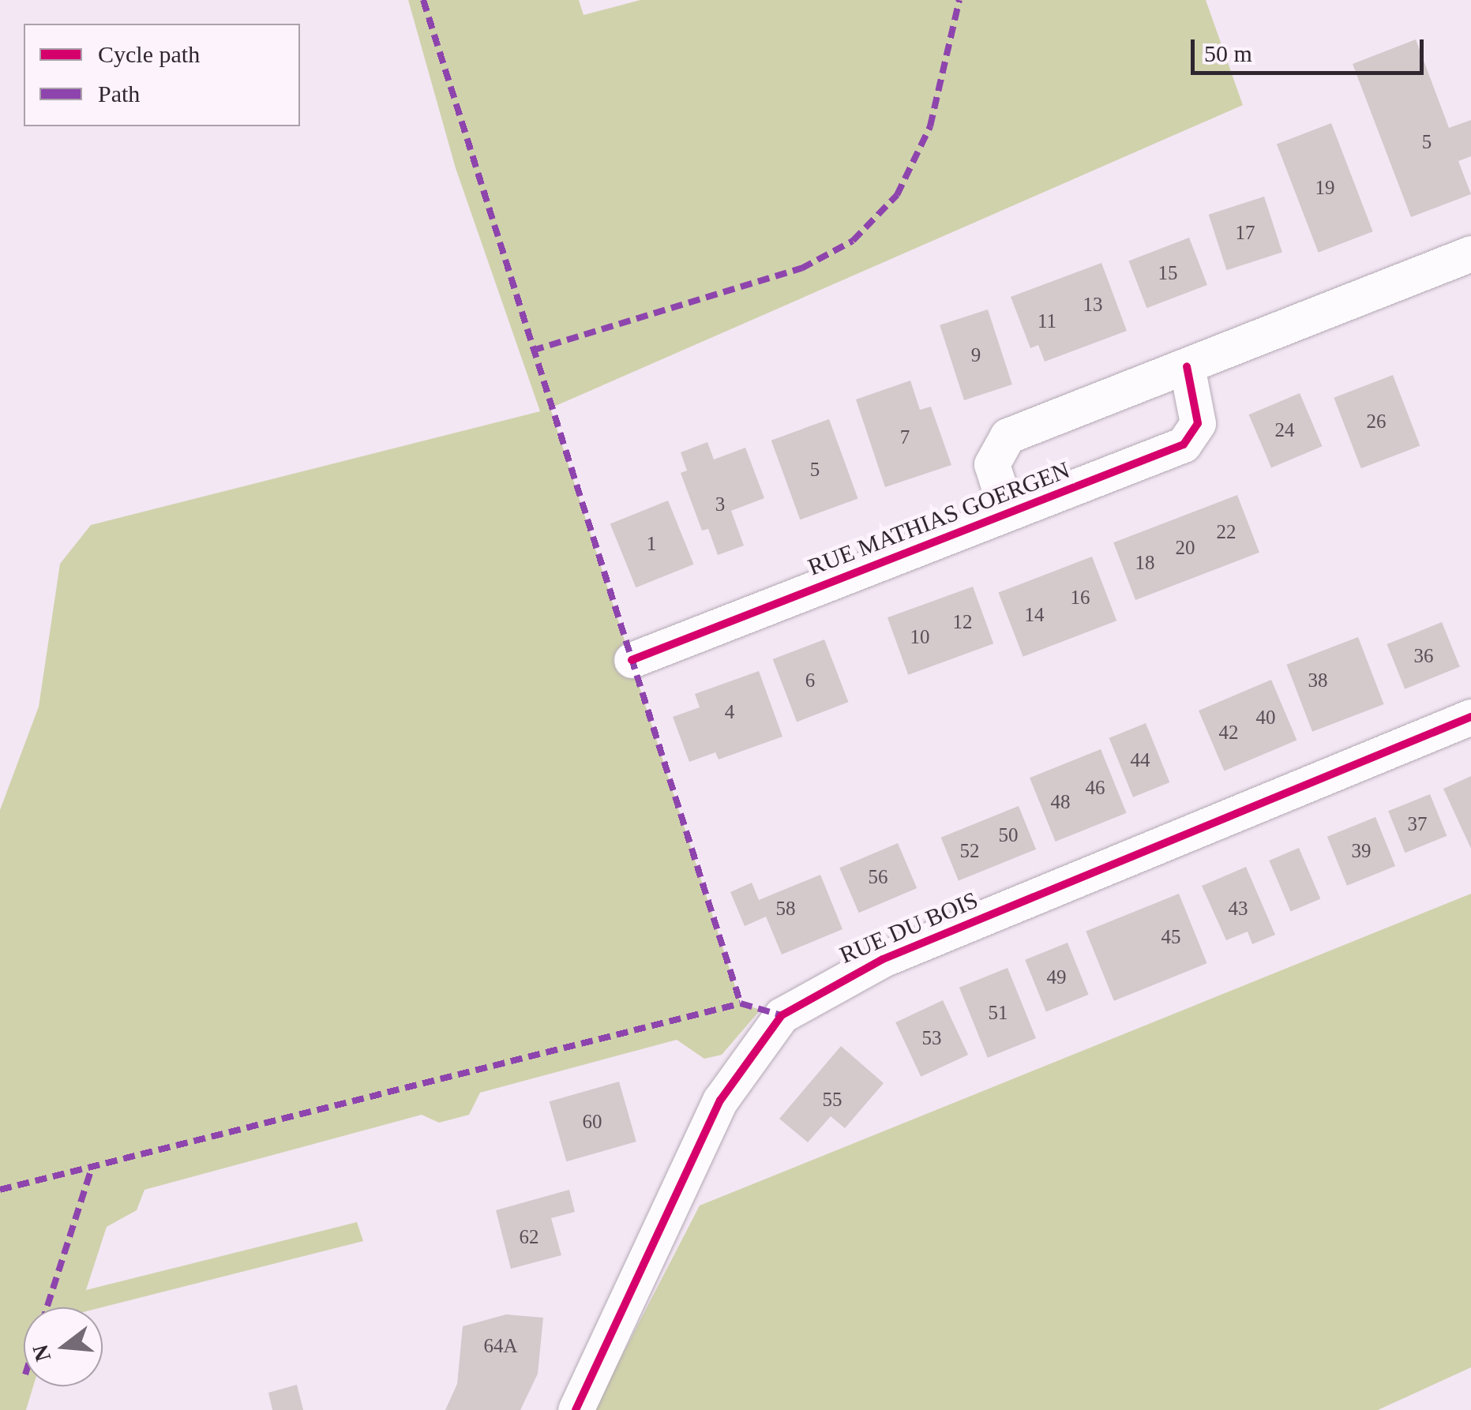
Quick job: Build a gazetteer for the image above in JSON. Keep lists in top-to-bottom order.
{
  "streets": {
    "street": ["RUE MATHIAS GOERGEN", "RUE DU BOIS"]
  },
  "house_numbers": [
    "5",
    "19",
    "17",
    "15",
    "13",
    "11",
    "9",
    "26",
    "24",
    "7",
    "5",
    "3",
    "22",
    "1",
    "20",
    "18",
    "16",
    "14",
    "12",
    "10",
    "36",
    "6",
    "38",
    "4",
    "40",
    "42",
    "44",
    "46",
    "48",
    "37",
    "50",
    "52",
    "39",
    "56",
    "58",
    "43",
    "45",
    "49",
    "51",
    "53",
    "55",
    "60",
    "62",
    "64A"
  ],
  "legend": ["Cycle path", "Path"],
  "scale_bar": "50 m",
  "north": "left"
}
